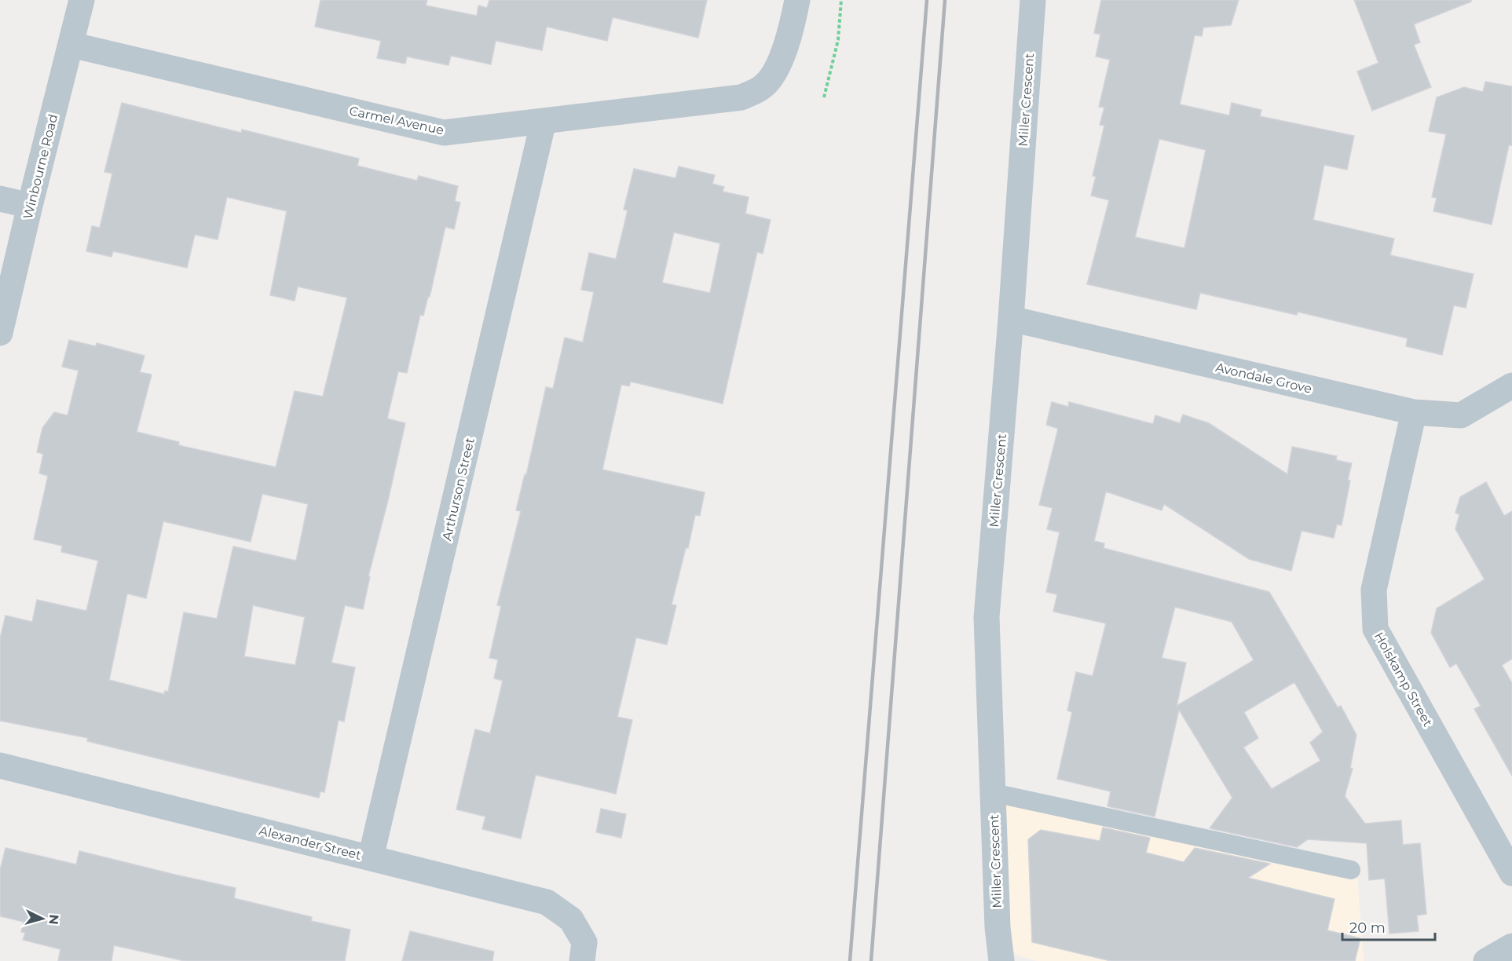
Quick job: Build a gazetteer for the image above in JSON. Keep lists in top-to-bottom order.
{
  "streets": {
    "street": [
      "Miller Crescent",
      "Carmel Avenue",
      "Winbourne Road",
      "Avondale Grove",
      "Arthurson Street",
      "Holskamp Street",
      "Alexander Street"
    ]
  },
  "crossings": [
    ["Miller Crescent", "Avondale Grove"],
    ["Carmel Avenue", "Winbourne Road"],
    ["Carmel Avenue", "Arthurson Street"],
    ["Avondale Grove", "Holskamp Street"],
    ["Arthurson Street", "Alexander Street"]
  ],
  "scale_bar": "20 m",
  "north": "right"
}
